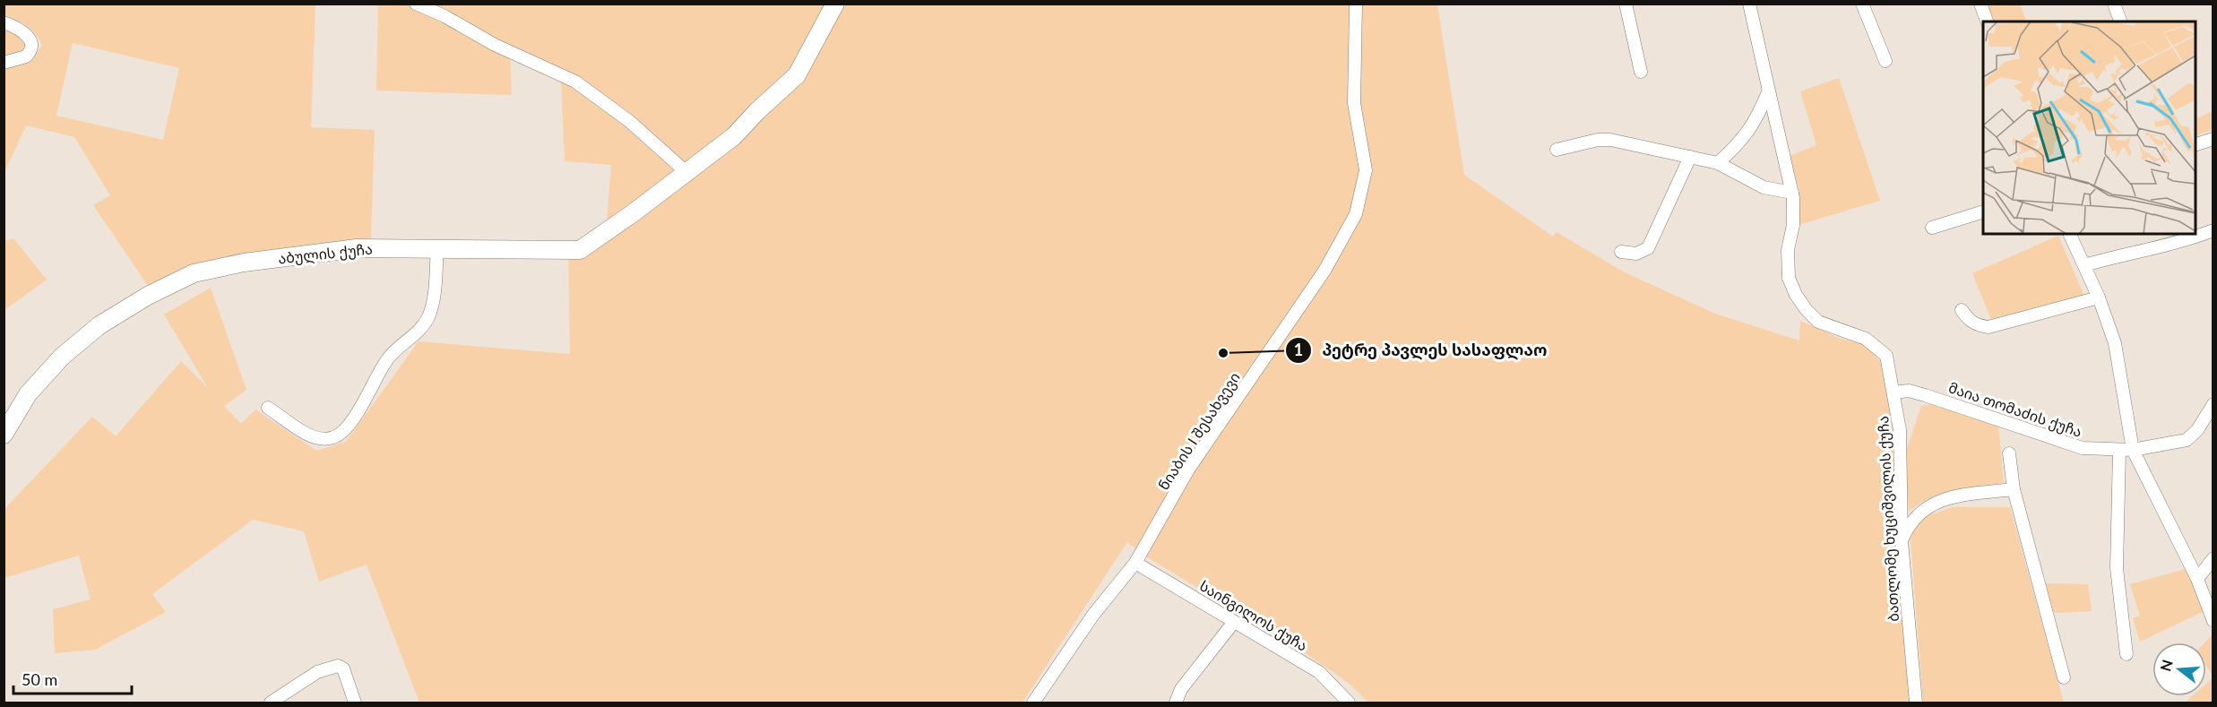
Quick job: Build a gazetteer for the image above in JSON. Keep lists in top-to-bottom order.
{
  "streets": {
    "street": [
      "აბულის ქუჩა",
      "მაია თომაძის ქუჩა",
      "ნიაბის I შესახვევი",
      "ბათლომე ხუციშვილის ქუჩა",
      "საინგილოს ქუჩა"
    ]
  },
  "crossings": [
    ["მაია თომაძის ქუჩა", "ბათლომე ხუციშვილის ქუჩა"],
    ["ნიაბის I შესახვევი", "საინგილოს ქუჩა"]
  ],
  "places": ["პეტრე პავლეს სასაფლაო"],
  "scale_bar": "50 m",
  "north": "left"
}
